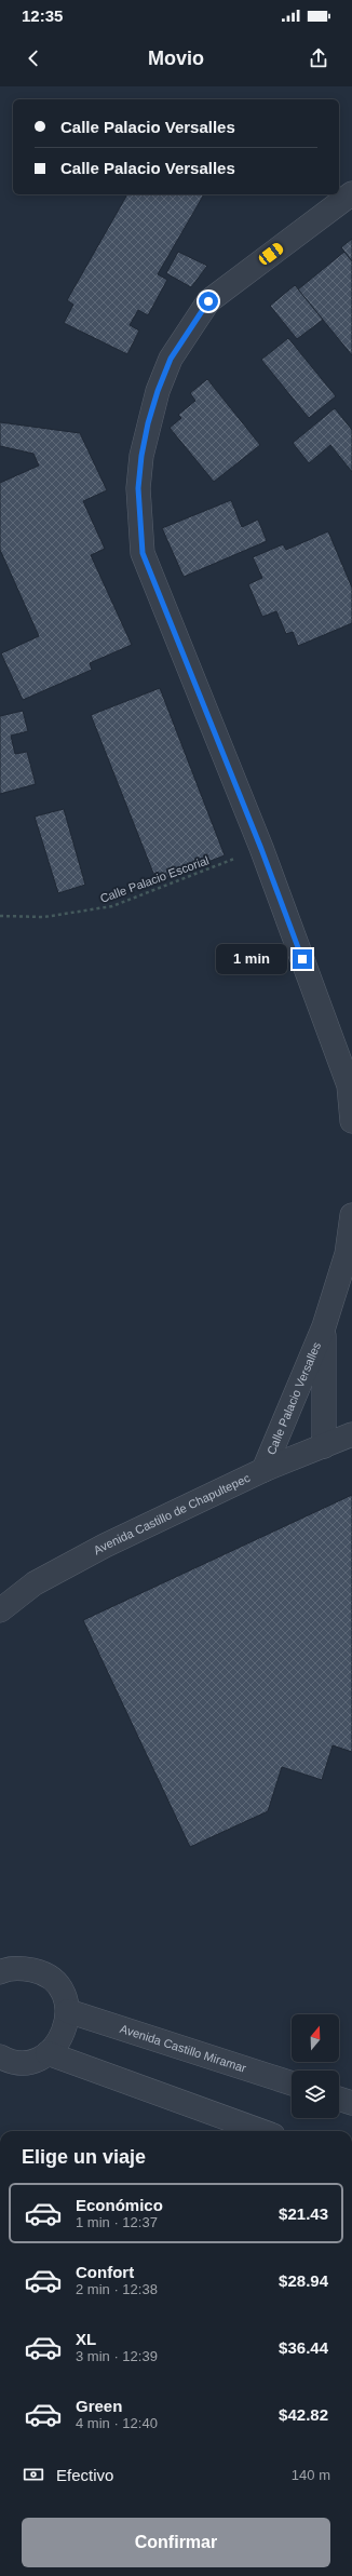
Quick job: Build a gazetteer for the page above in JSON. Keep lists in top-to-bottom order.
{
  "streets": {
    "street": ["Calle Palacio Versalles", "Avenida Castillo de Chapultepec", "Avenida Castillo Miramar"],
    "path": ["Calle Palacio Escorial"]
  },
  "crossings": [
    ["Calle Palacio Versalles", "Avenida Castillo de Chapultepec"]
  ],
  "north": "top",
  "page": {
    "status": "12:35",
    "header": "Movio",
    "banner": ["Calle Palacio Versalles", "Calle Palacio Versalles"],
    "bubble": "1 min",
    "heading": "Elige un viaje",
    "list": [
      {
        "name": "Económico",
        "note": "1 min · 12:37",
        "value": "$21.43"
      },
      {
        "name": "Confort",
        "note": "2 min · 12:38",
        "value": "$28.94"
      },
      {
        "name": "XL",
        "note": "3 min · 12:39",
        "value": "$36.44"
      },
      {
        "name": "Green",
        "note": "4 min · 12:40",
        "value": "$42.82"
      }
    ],
    "pay": ["Efectivo", "140 m"],
    "buttons": "Confirmar"
  }
}
